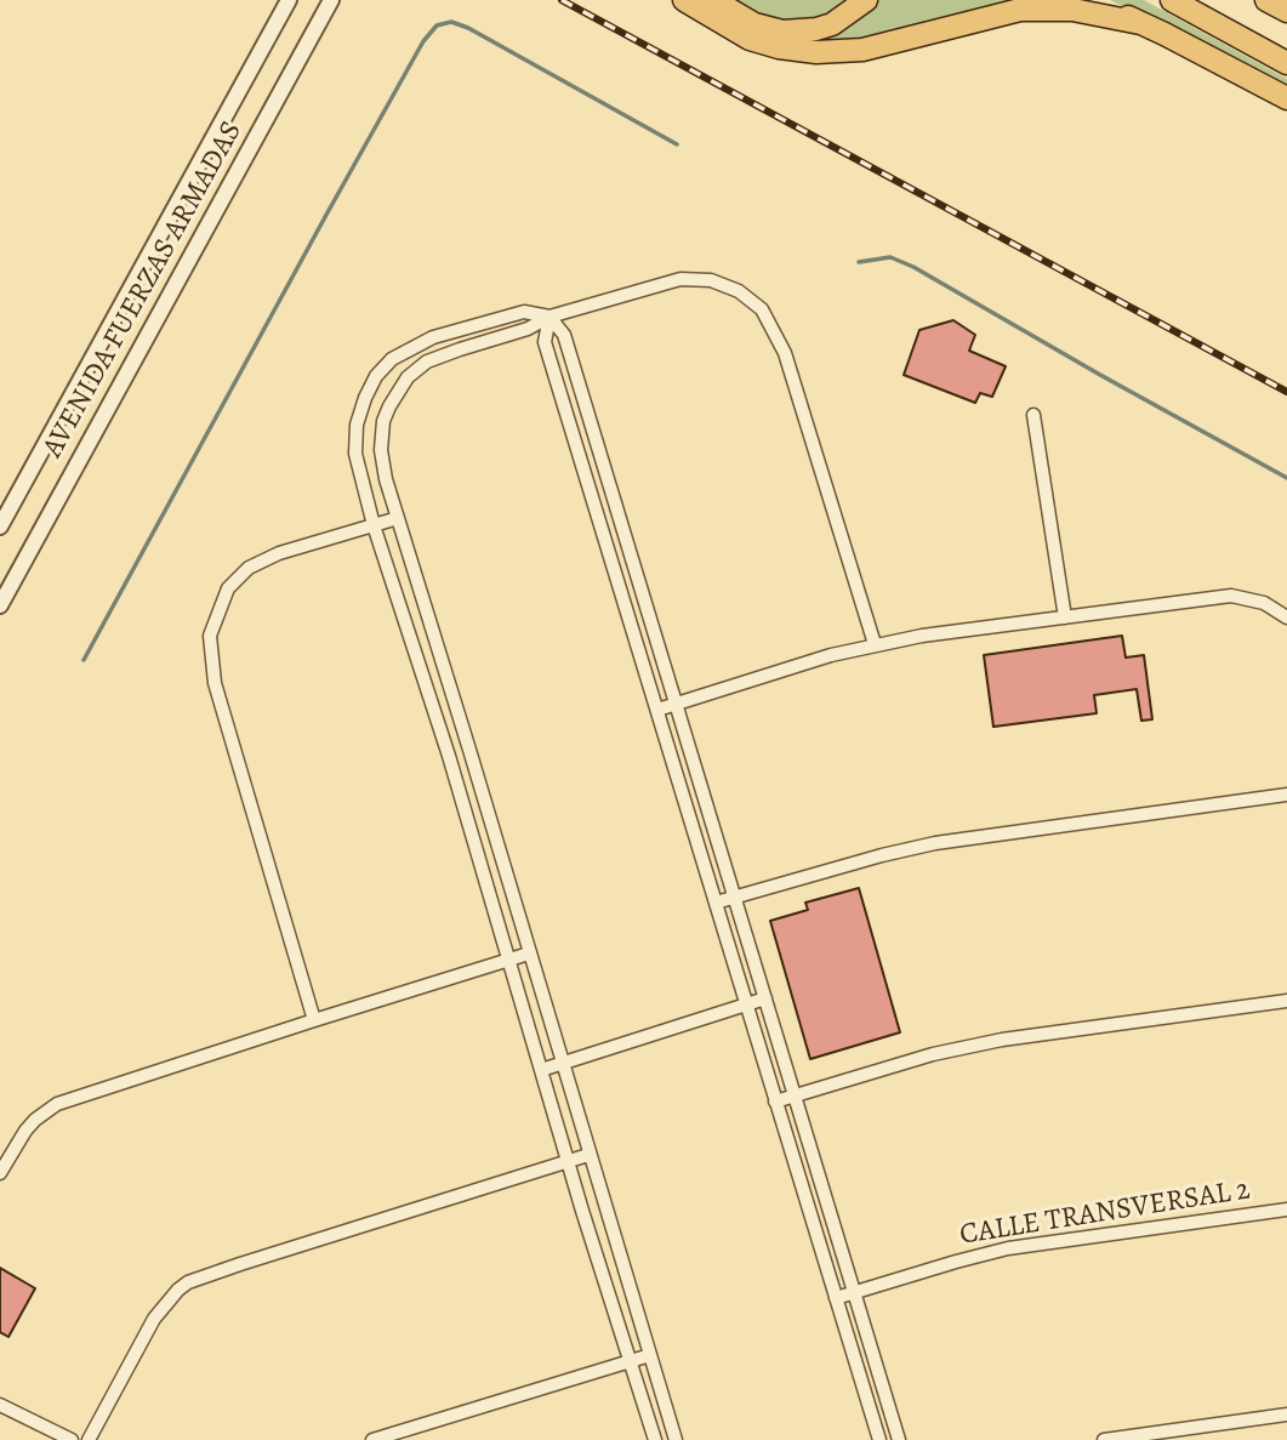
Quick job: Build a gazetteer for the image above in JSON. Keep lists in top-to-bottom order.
{
  "streets": {
    "street": ["AVENIDA FUERZAS ARMADAS", "CALLE TRANSVERSAL 2"]
  }
}
